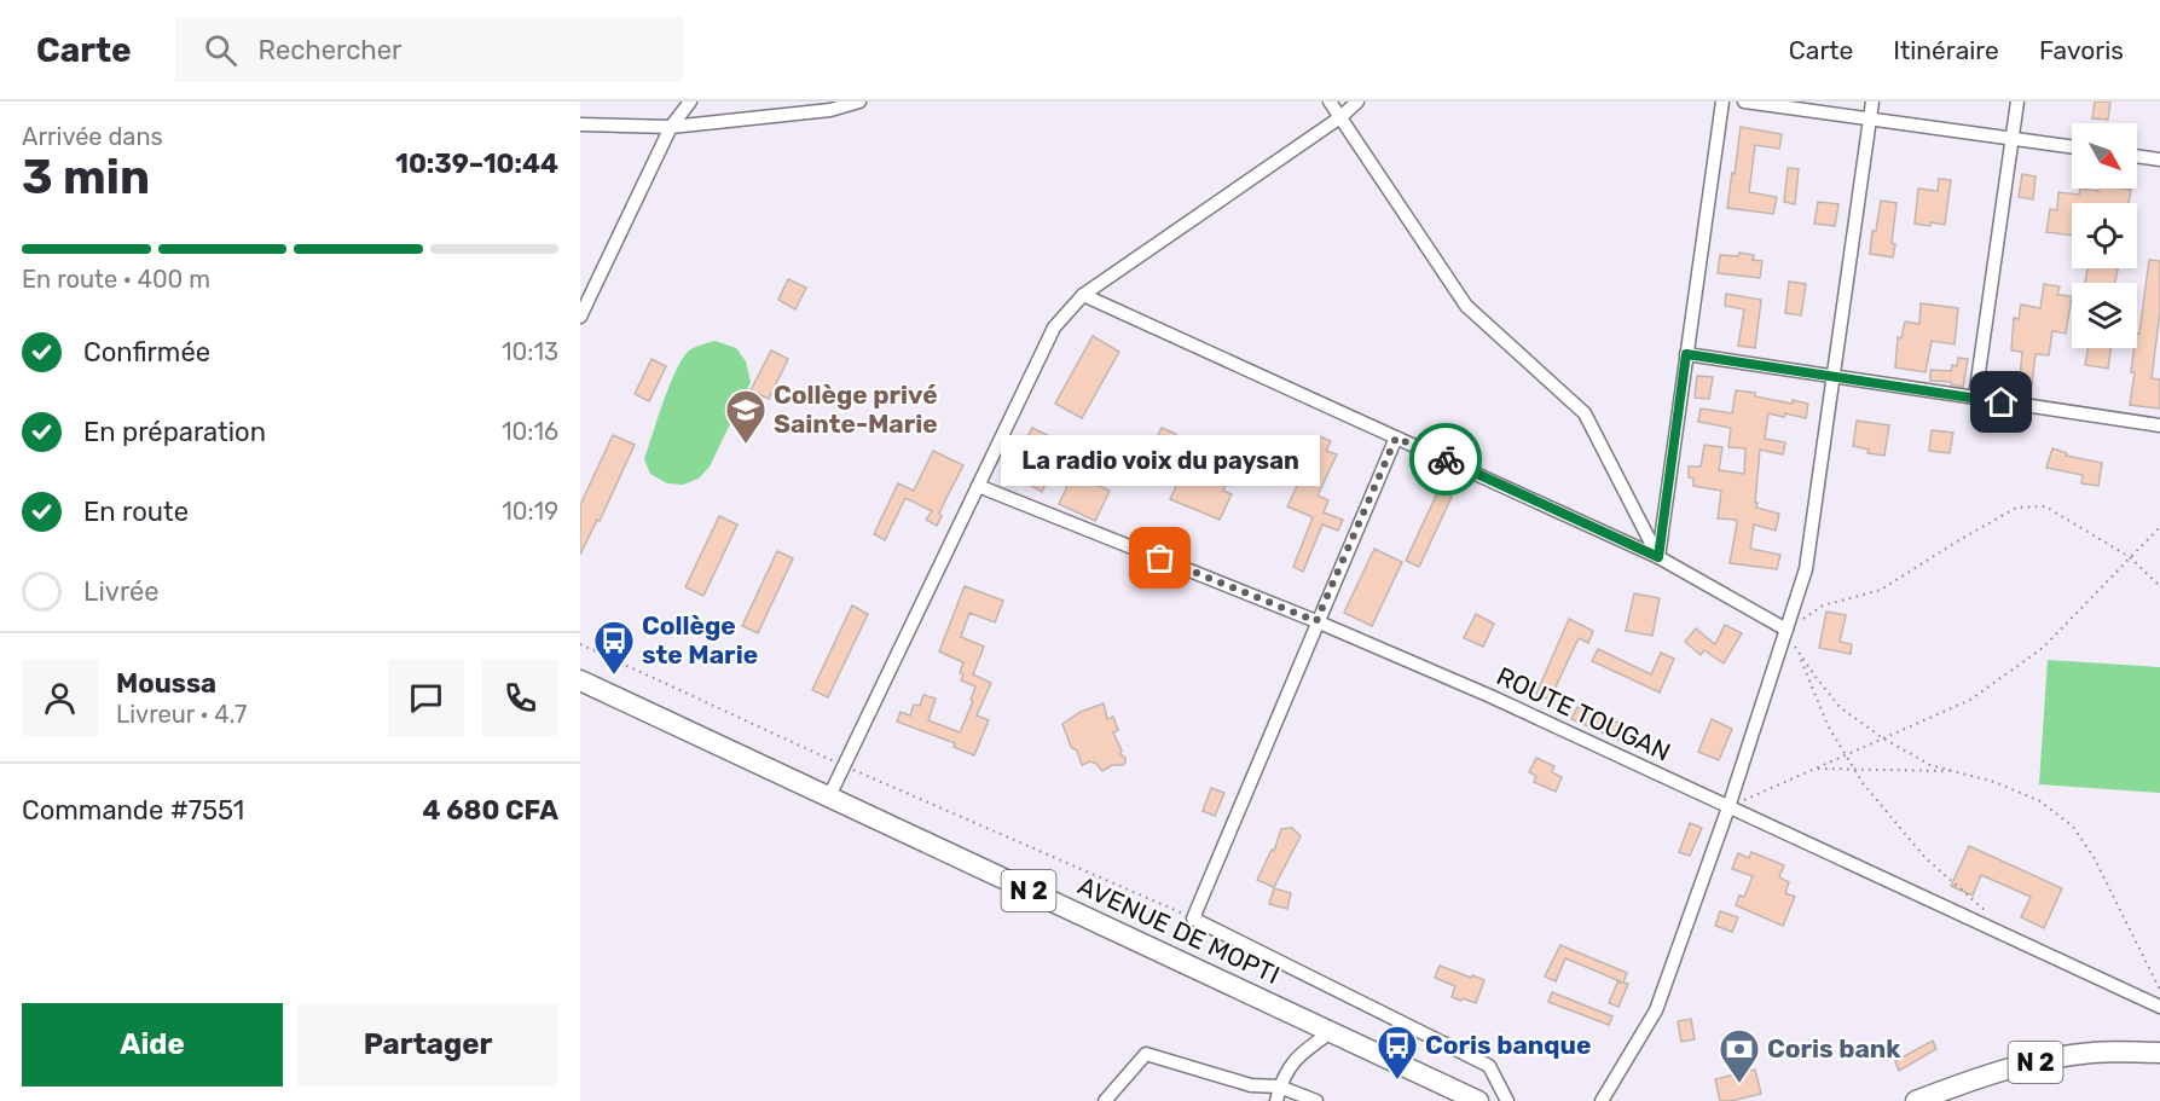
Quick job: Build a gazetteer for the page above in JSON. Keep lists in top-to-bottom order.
{
  "streets": {
    "main road": ["N 2", "AVENUE DE MOPTI"],
    "street": ["ROUTE TOUGAN"]
  },
  "places": {
    "school or university": ["Collège privé Sainte-Marie"],
    "other": ["La radio voix du paysan"],
    "bus stop": ["Collège ste Marie", "Coris banque"],
    "bank": ["Coris bank"]
  },
  "north": "bottom right",
  "page": {
    "header": "Carte",
    "search": "Rechercher",
    "nav": ["Carte", "Itinéraire", "Favoris"],
    "heading": ["3 min", "Arrivée dans", "10:39–10:44"],
    "panel": [
      "Moussa",
      "Livreur · 4.7",
      "Commande #7551",
      "4 680 CFA"
    ],
    "bar": "En route · 400 m",
    "list": [
      ["Confirmée", "10:13"],
      ["En préparation", "10:16"],
      ["En route", "10:19"],
      "Livrée"
    ],
    "bubble": "La radio voix du paysan",
    "buttons": ["Aide", "Partager"]
  }
}
